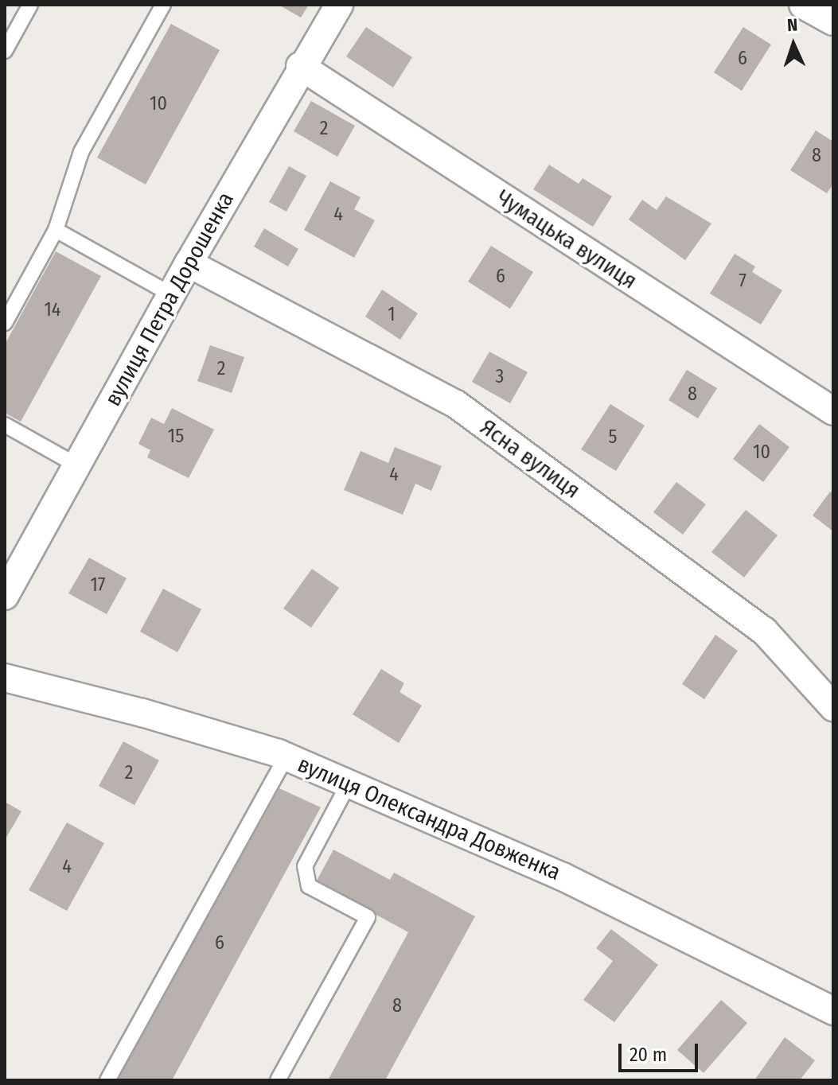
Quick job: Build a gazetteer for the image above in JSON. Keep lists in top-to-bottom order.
{
  "streets": {
    "street": [
      "Чумацька вулиця",
      "вулиця Петра Дорошенка",
      "Ясна вулиця",
      "вулиця Олександра Довженка"
    ]
  },
  "crossings": [
    ["Чумацька вулиця", "вулиця Петра Дорошенка"],
    ["вулиця Петра Дорошенка", "Ясна вулиця"]
  ],
  "house_numbers": [
    "6",
    "10",
    "2",
    "8",
    "4",
    "6",
    "7",
    "14",
    "1",
    "2",
    "3",
    "8",
    "15",
    "5",
    "10",
    "4",
    "17",
    "2",
    "4",
    "6",
    "8"
  ],
  "scale_bar": "20 m",
  "north": "top"
}
